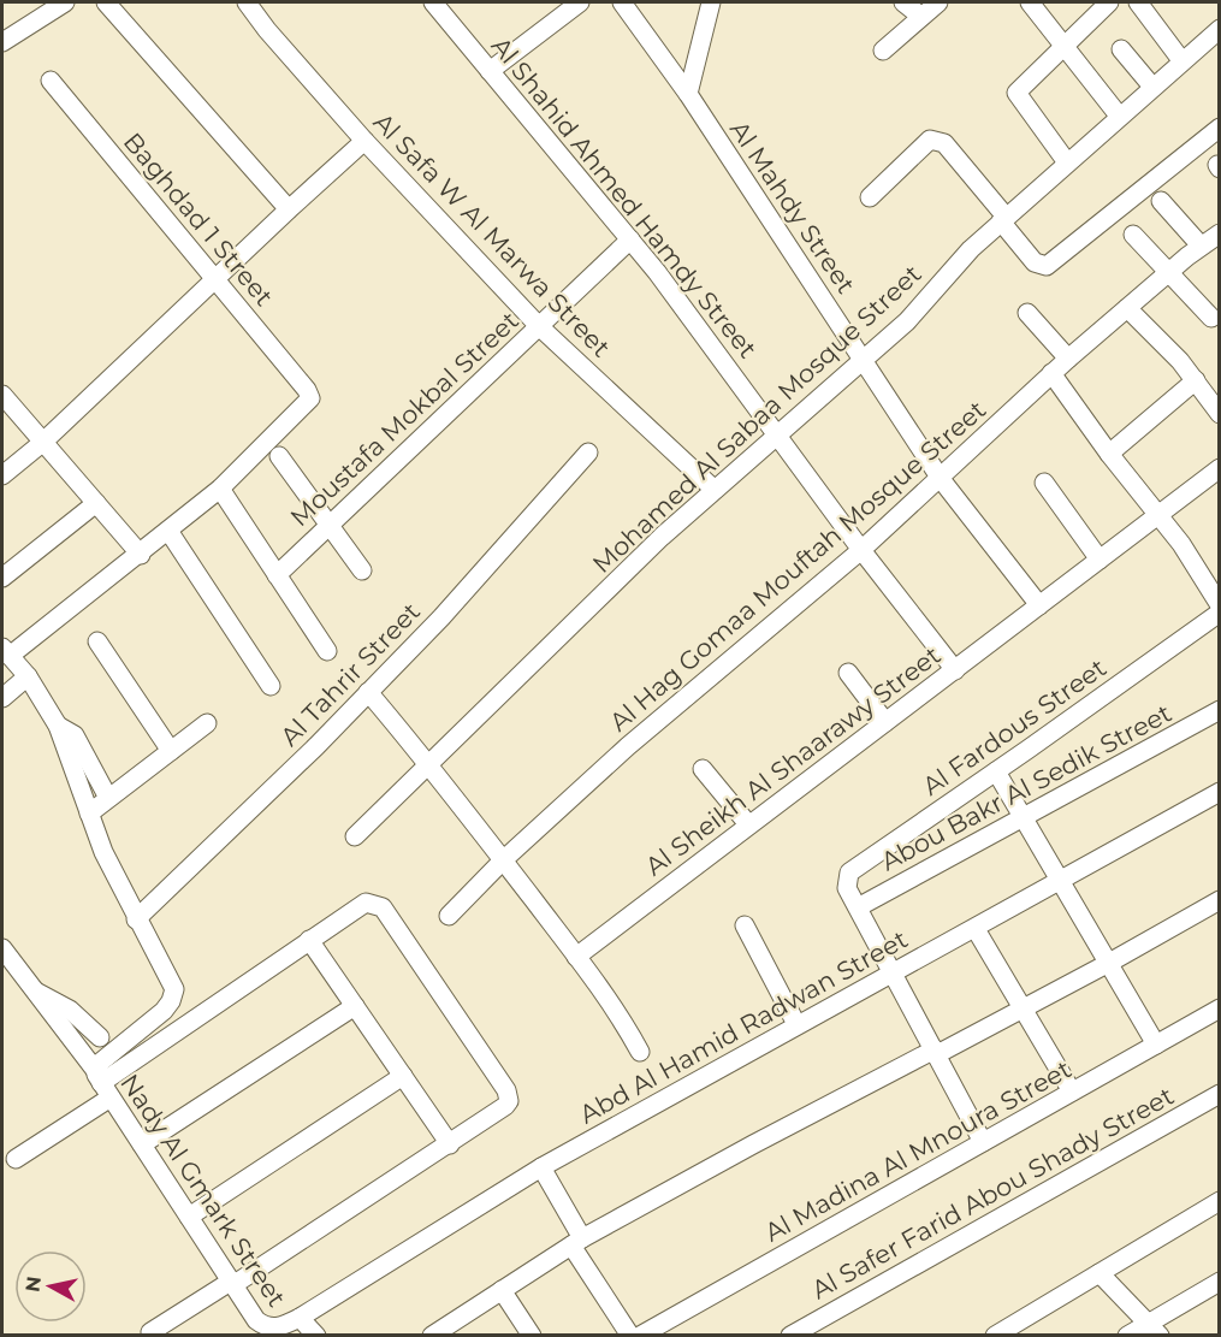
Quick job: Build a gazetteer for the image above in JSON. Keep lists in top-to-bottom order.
{
  "streets": {
    "street": [
      "Al Shahid Ahmed Hamdy Street",
      "Al Mahdy Street",
      "Baghdad 1 Street",
      "Al Safa W Al Marwa Street",
      "Moustafa Mokbal Street",
      "Mohamed Al Sabaa Mosque Street",
      "Al Hag Gomaa Mouftah Mosque Street",
      "Al Tahrir Street",
      "Al Fardous Street",
      "Al Sheikh Al Shaarawy Street",
      "Abou Bakr Al Sedik Street",
      "Abd Al Hamid Radwan Street",
      "Al Madina Al Mnoura Street",
      "Nady Al Gmark Street",
      "Al Safer Farid Abou Shady Street"
    ]
  },
  "crossings": [
    ["Al Shahid Ahmed Hamdy Street", "Moustafa Mokbal Street"],
    ["Al Shahid Ahmed Hamdy Street", "Mohamed Al Sabaa Mosque Street"],
    ["Al Shahid Ahmed Hamdy Street", "Al Hag Gomaa Mouftah Mosque Street"],
    ["Al Shahid Ahmed Hamdy Street", "Al Sheikh Al Shaarawy Street"],
    ["Al Mahdy Street", "Mohamed Al Sabaa Mosque Street"],
    ["Al Mahdy Street", "Al Hag Gomaa Mouftah Mosque Street"],
    ["Al Safa W Al Marwa Street", "Moustafa Mokbal Street"],
    ["Al Safa W Al Marwa Street", "Mohamed Al Sabaa Mosque Street"],
    ["Al Tahrir Street", "Nady Al Gmark Street"],
    ["Al Fardous Street", "Abou Bakr Al Sedik Street"],
    ["Abd Al Hamid Radwan Street", "Nady Al Gmark Street"]
  ],
  "north": "left"
}
